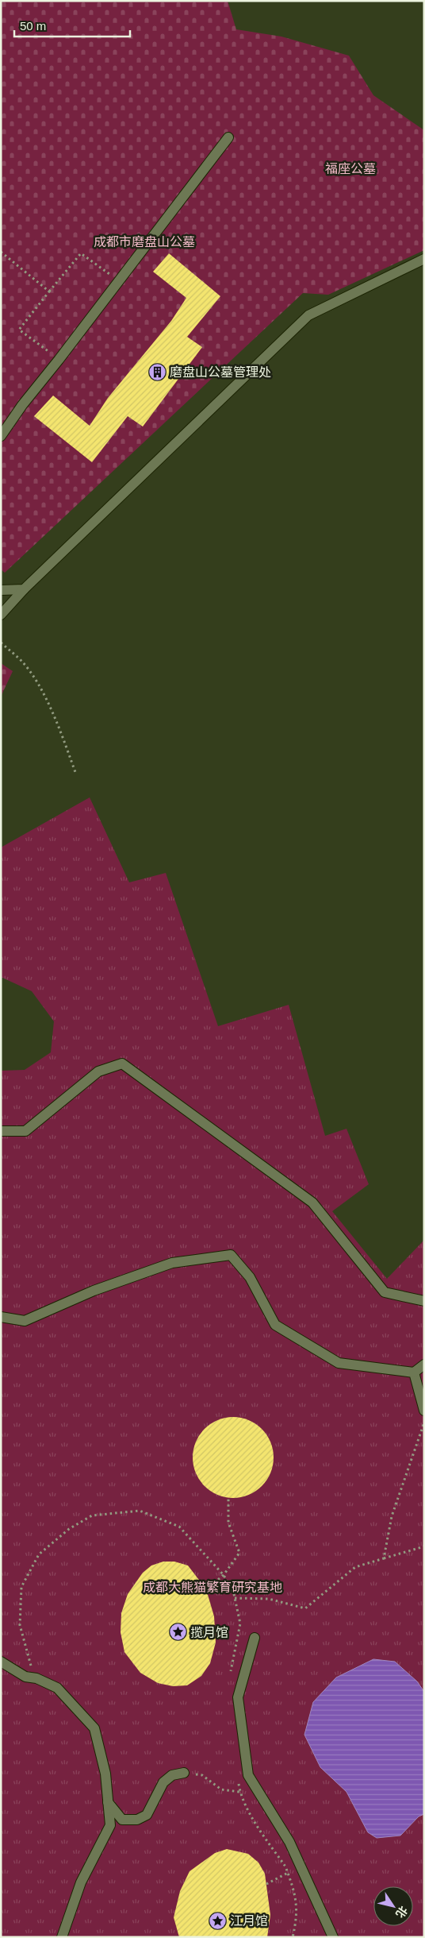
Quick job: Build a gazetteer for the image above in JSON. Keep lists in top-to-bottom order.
{
  "parks": ["福座公墓", "成都市磨盘山公墓", "成都大熊猫繁育研究基地"],
  "places": {
    "building": ["磨盘山公墓管理处"],
    "place": ["揽月馆", "江月馆"]
  },
  "scale_bar": "50 m",
  "north": "bottom right"
}
